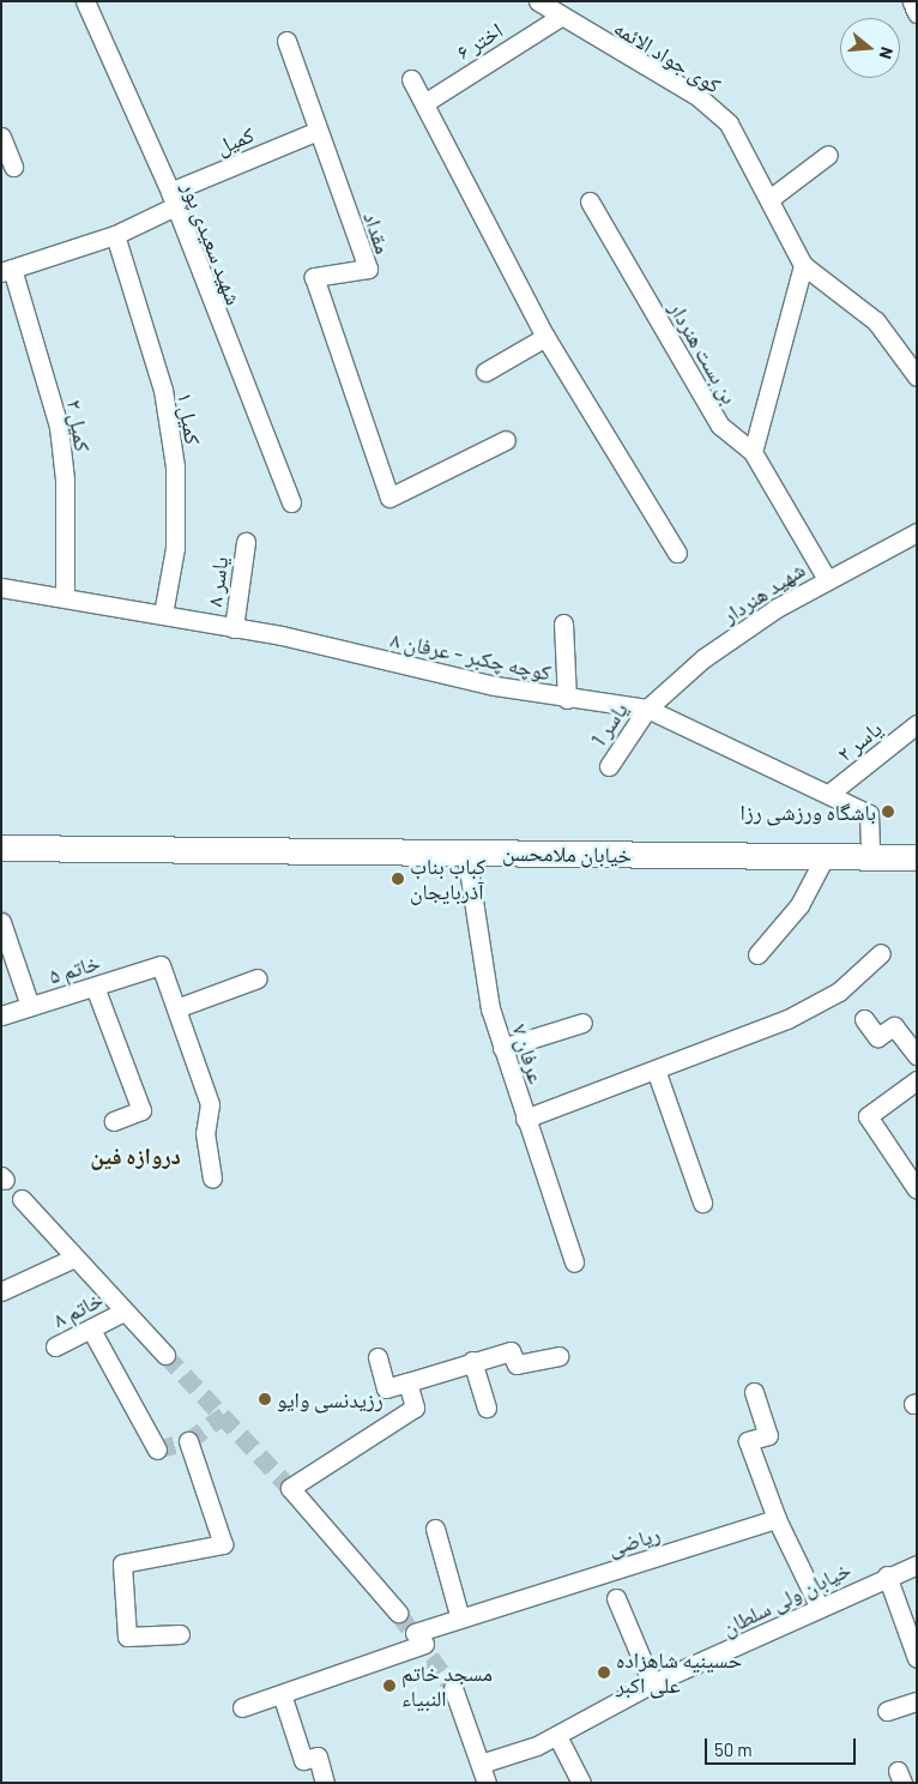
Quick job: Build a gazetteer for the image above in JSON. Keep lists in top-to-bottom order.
{
  "streets": {
    "main road": ["خیابان ملامحسن"],
    "street": [
      "اختر ۶",
      "کوی جواد الائمه",
      "کمیل",
      "مقداد",
      "شهید سعیدی پور",
      "بن بست هنردار",
      "کمیل ۱",
      "کمیل ۲",
      "یاسر ۸",
      "شهید هنردار",
      "کوچه چکبر - عرفان ۸",
      "یاسر 1",
      "یاسر ۲",
      "خاتم ۵",
      "عرفان ۷",
      "خاتم ۸",
      "ریاضی",
      "خیابان ولی سلطان"
    ]
  },
  "crossings": [
    ["اختر ۶", "کوی جواد الائمه"],
    ["کمیل", "مقداد"],
    ["کمیل", "شهید سعیدی پور"],
    ["کمیل", "کمیل ۱"],
    ["کمیل", "کمیل ۲"],
    ["بن بست هنردار", "شهید هنردار"],
    ["کمیل ۱", "کوچه چکبر - عرفان ۸"],
    ["کمیل ۲", "کوچه چکبر - عرفان ۸"],
    ["یاسر ۸", "کوچه چکبر - عرفان ۸"],
    ["شهید هنردار", "کوچه چکبر - عرفان ۸"],
    ["شهید هنردار", "یاسر 1"],
    ["کوچه چکبر - عرفان ۸", "یاسر 1"],
    ["کوچه چکبر - عرفان ۸", "یاسر ۲"],
    ["کوچه چکبر - عرفان ۸", "خیابان ملامحسن"],
    ["خیابان ملامحسن", "عرفان ۷"]
  ],
  "districts": ["دروازه فین"],
  "places": [
    "باشگاه ورزشی رزا",
    "کباب بناب آذربایجان",
    "رزیدنسی وایو",
    "حسینیه شاهزاده علی اکبر",
    "مسجد خاتم النبیاء"
  ],
  "scale_bar": "50 m",
  "north": "right"
}
